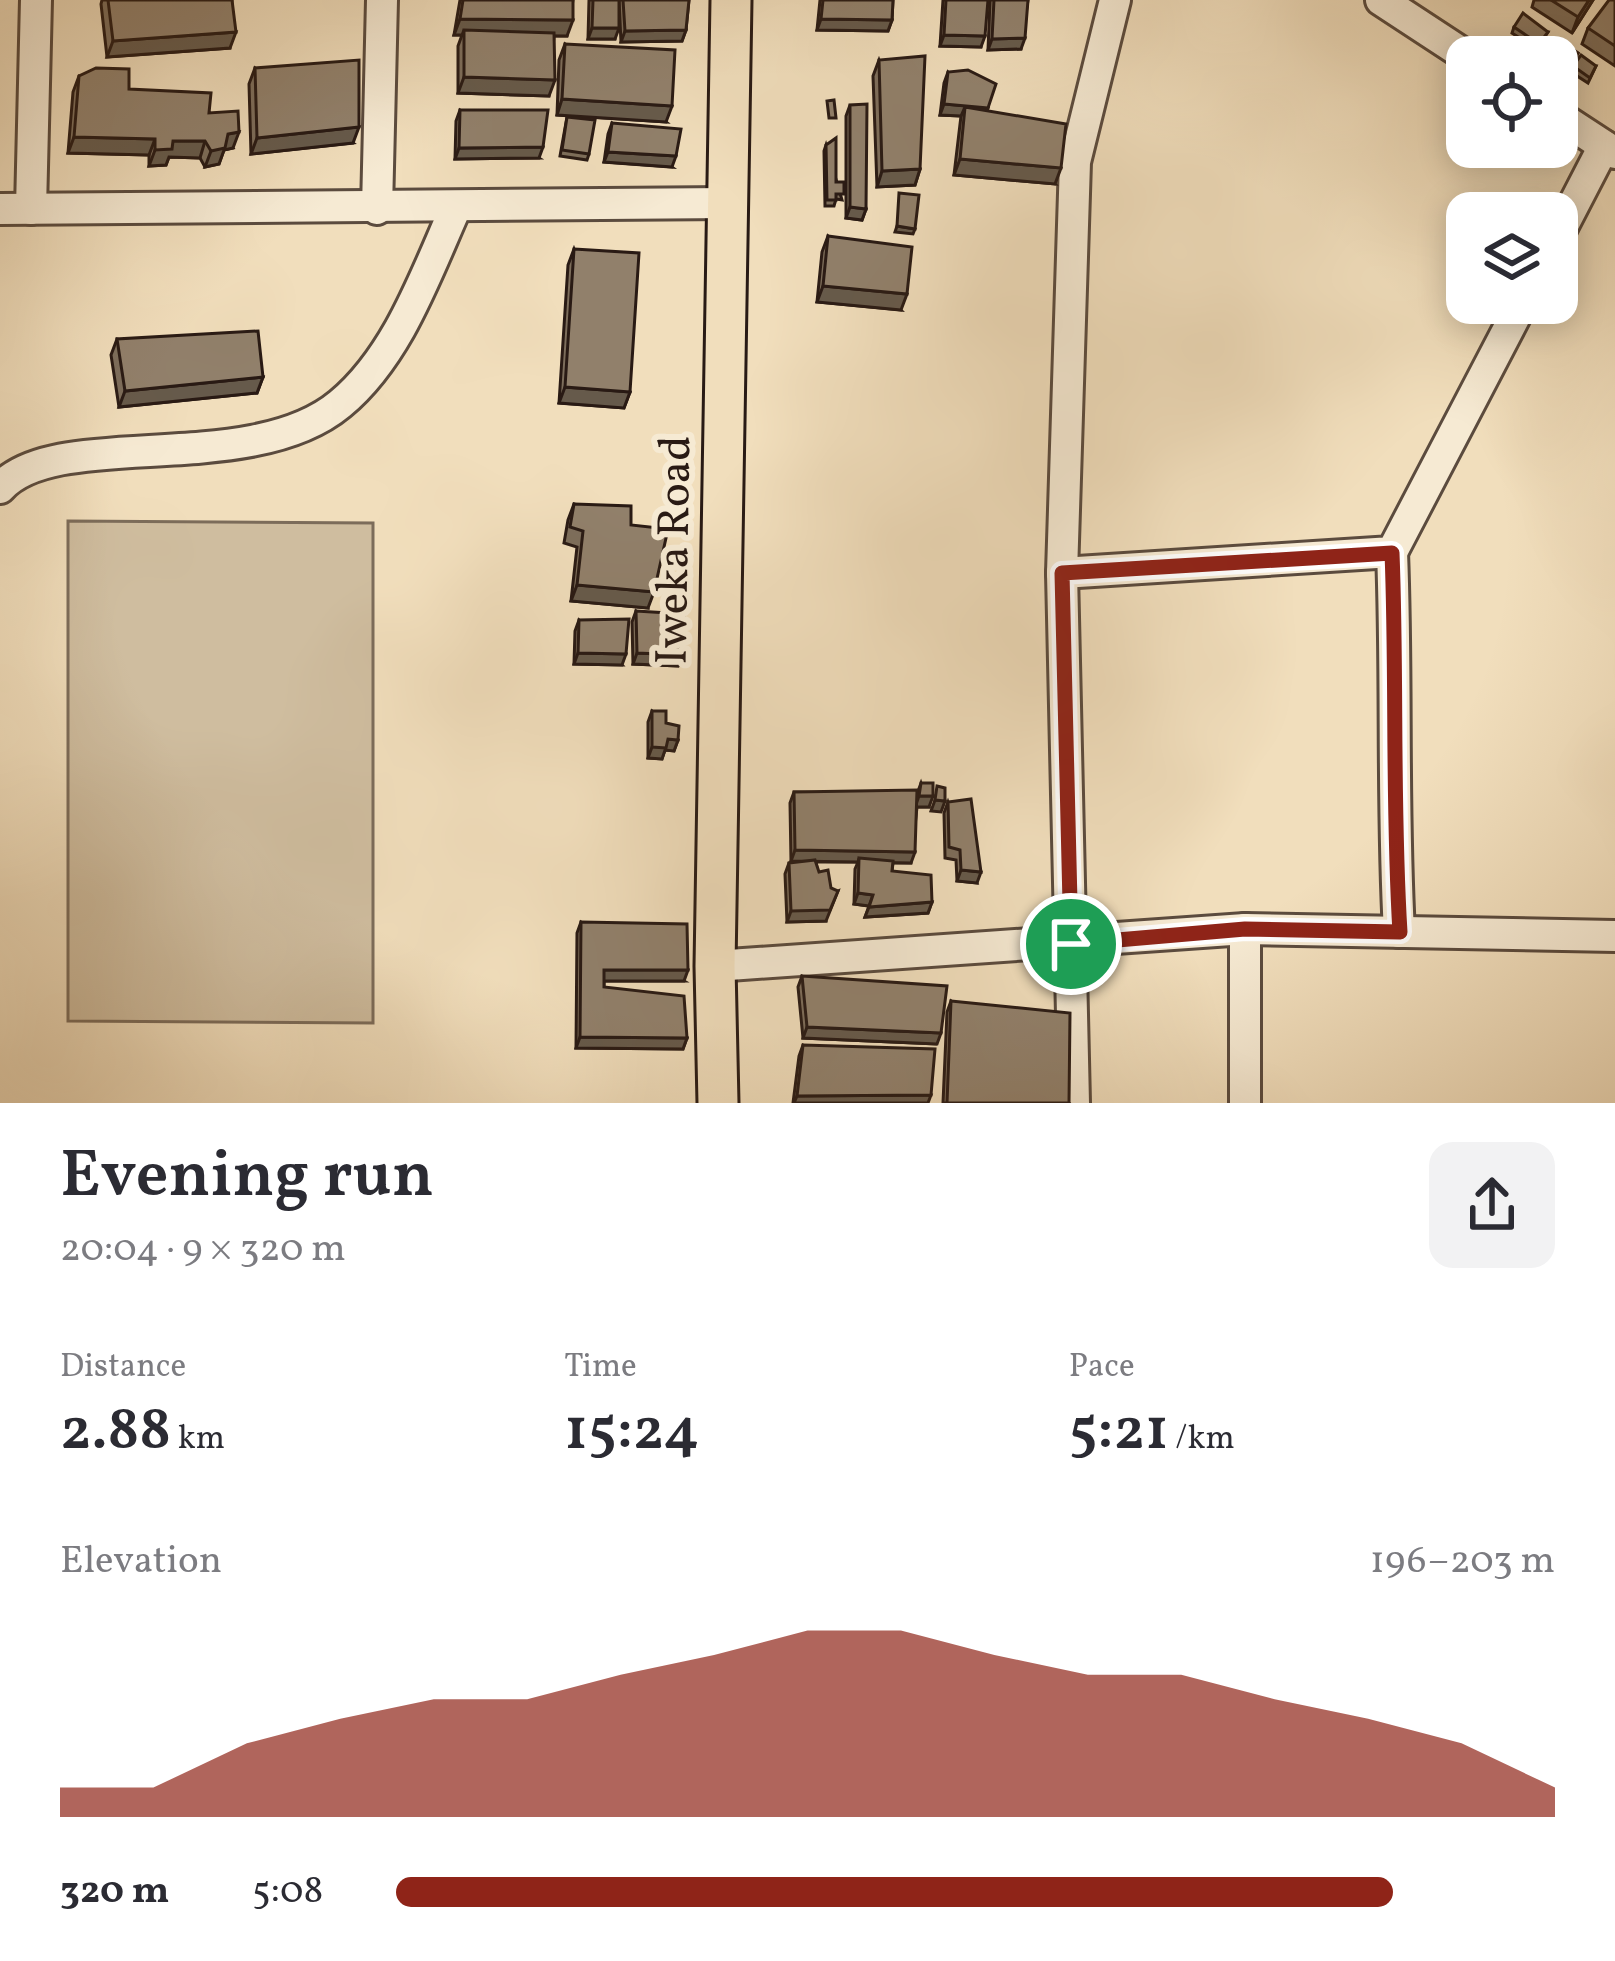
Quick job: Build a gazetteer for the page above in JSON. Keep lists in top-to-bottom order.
{
  "streets": {
    "main road": ["Iweka Road"]
  },
  "page": {
    "heading": ["Evening run", "20:04 · 9 × 320 m"],
    "stats": [
      ["Distance", "2.88 km"],
      ["Time", "15:24"],
      ["Pace", "5:21 /km"]
    ],
    "chart": ["Elevation", "196–203 m"],
    "list": [
      {
        "name": "320 m",
        "note": "5:08"
      }
    ]
  }
}
